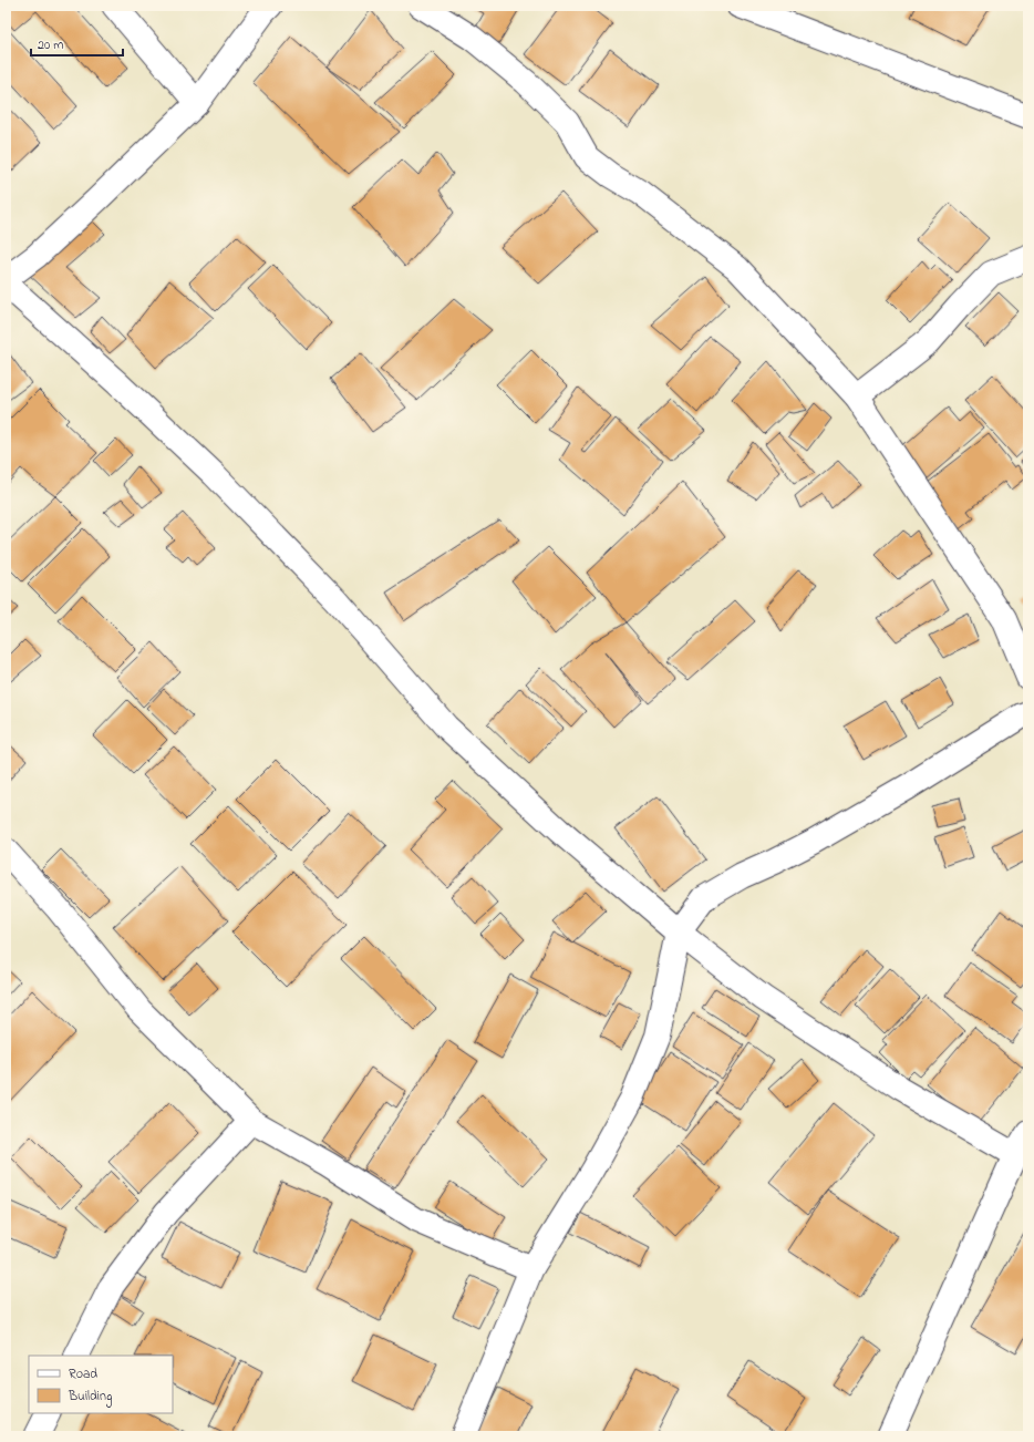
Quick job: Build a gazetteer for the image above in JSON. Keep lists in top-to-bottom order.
{
  "legend": ["Road", "Building"],
  "scale_bar": "20 m"
}
